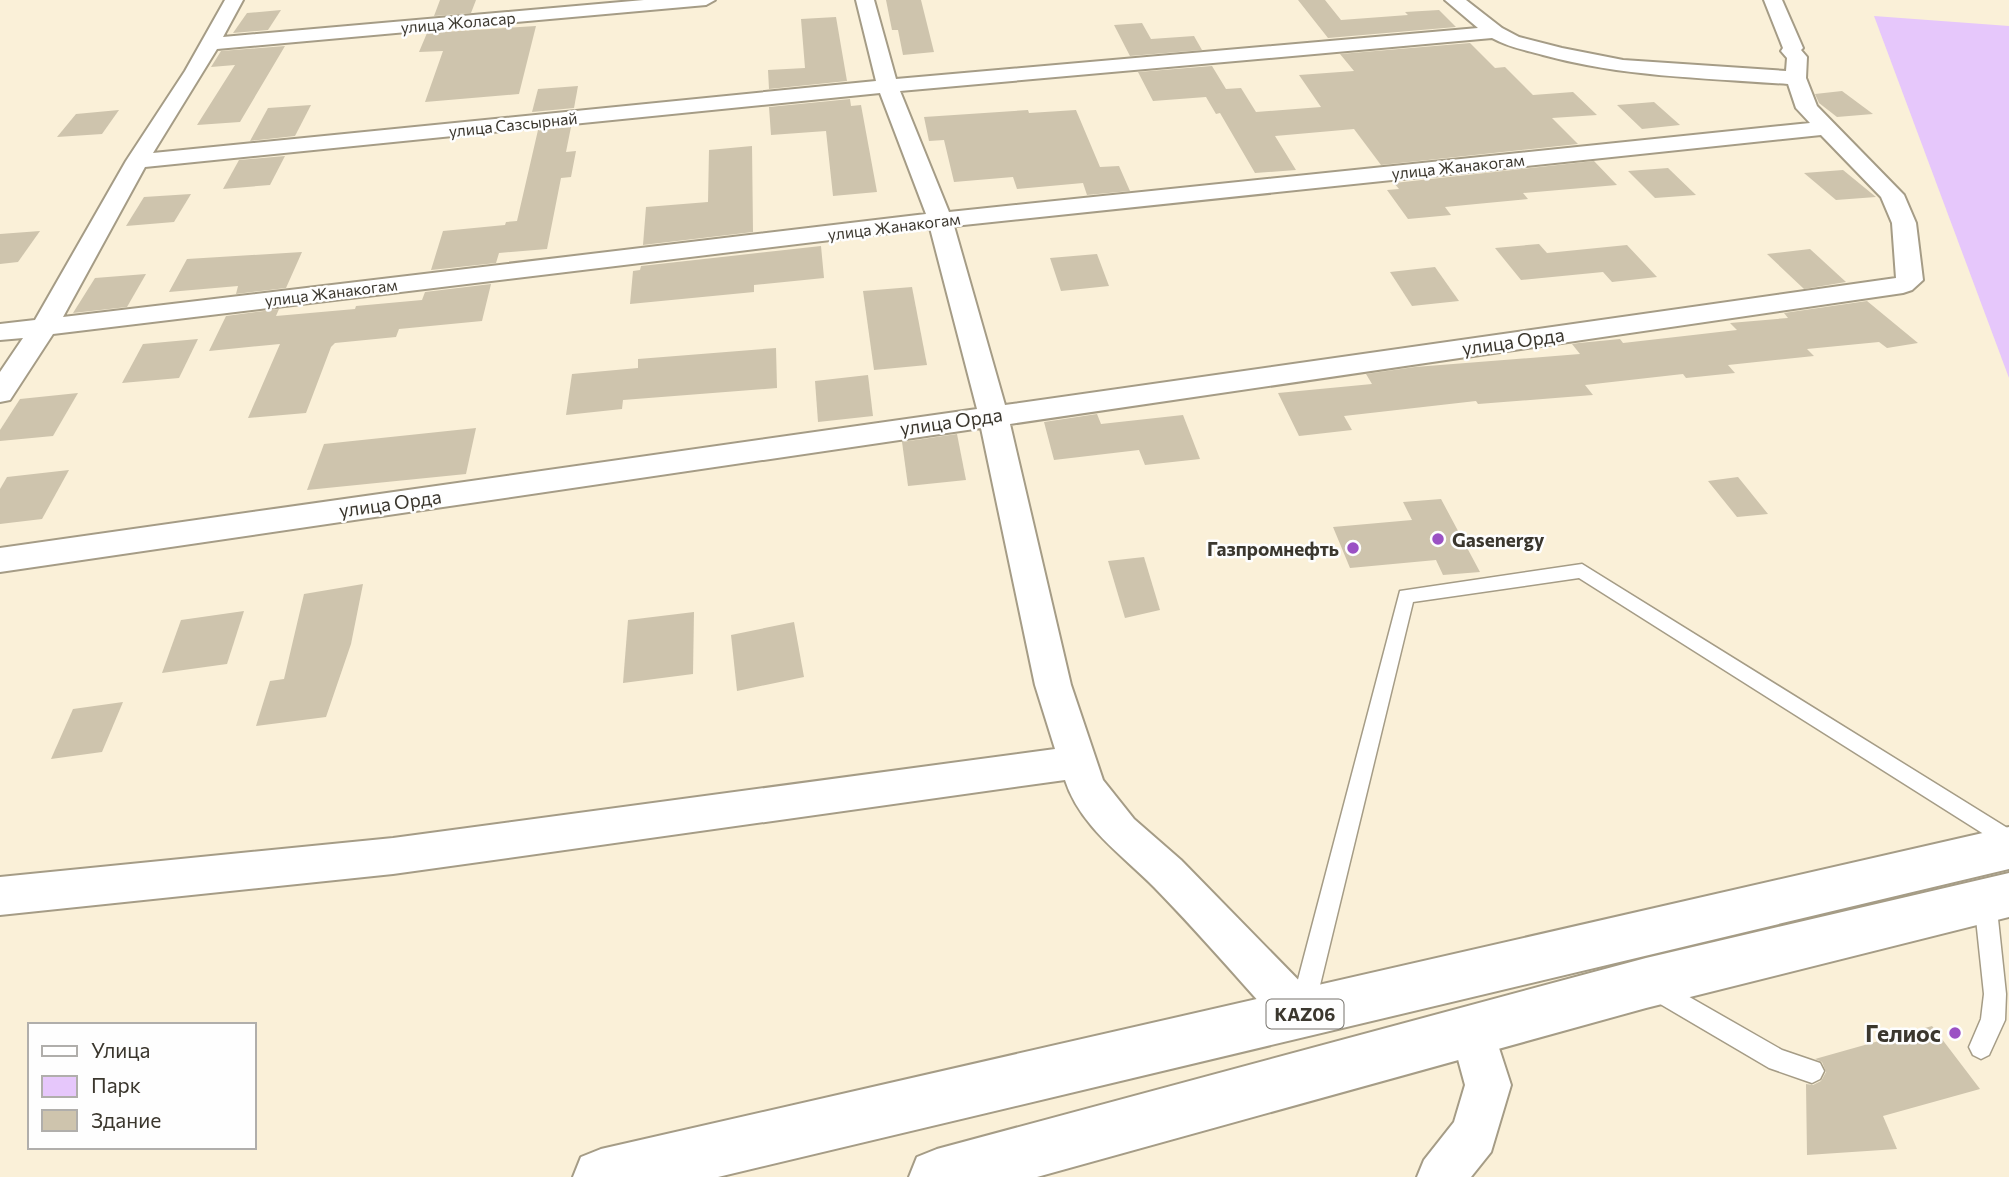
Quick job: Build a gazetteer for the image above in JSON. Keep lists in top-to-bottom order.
{
  "streets": {
    "highway": ["KАZ06"],
    "street": [
      "улица Жоласар",
      "улица Сазсырнай",
      "улица Жанакогам",
      "улица Орда"
    ]
  },
  "places": ["Gasenergy", "Газпромнефть", "Гелиос"],
  "legend": ["Улица", "Парк", "Здание"]
}
